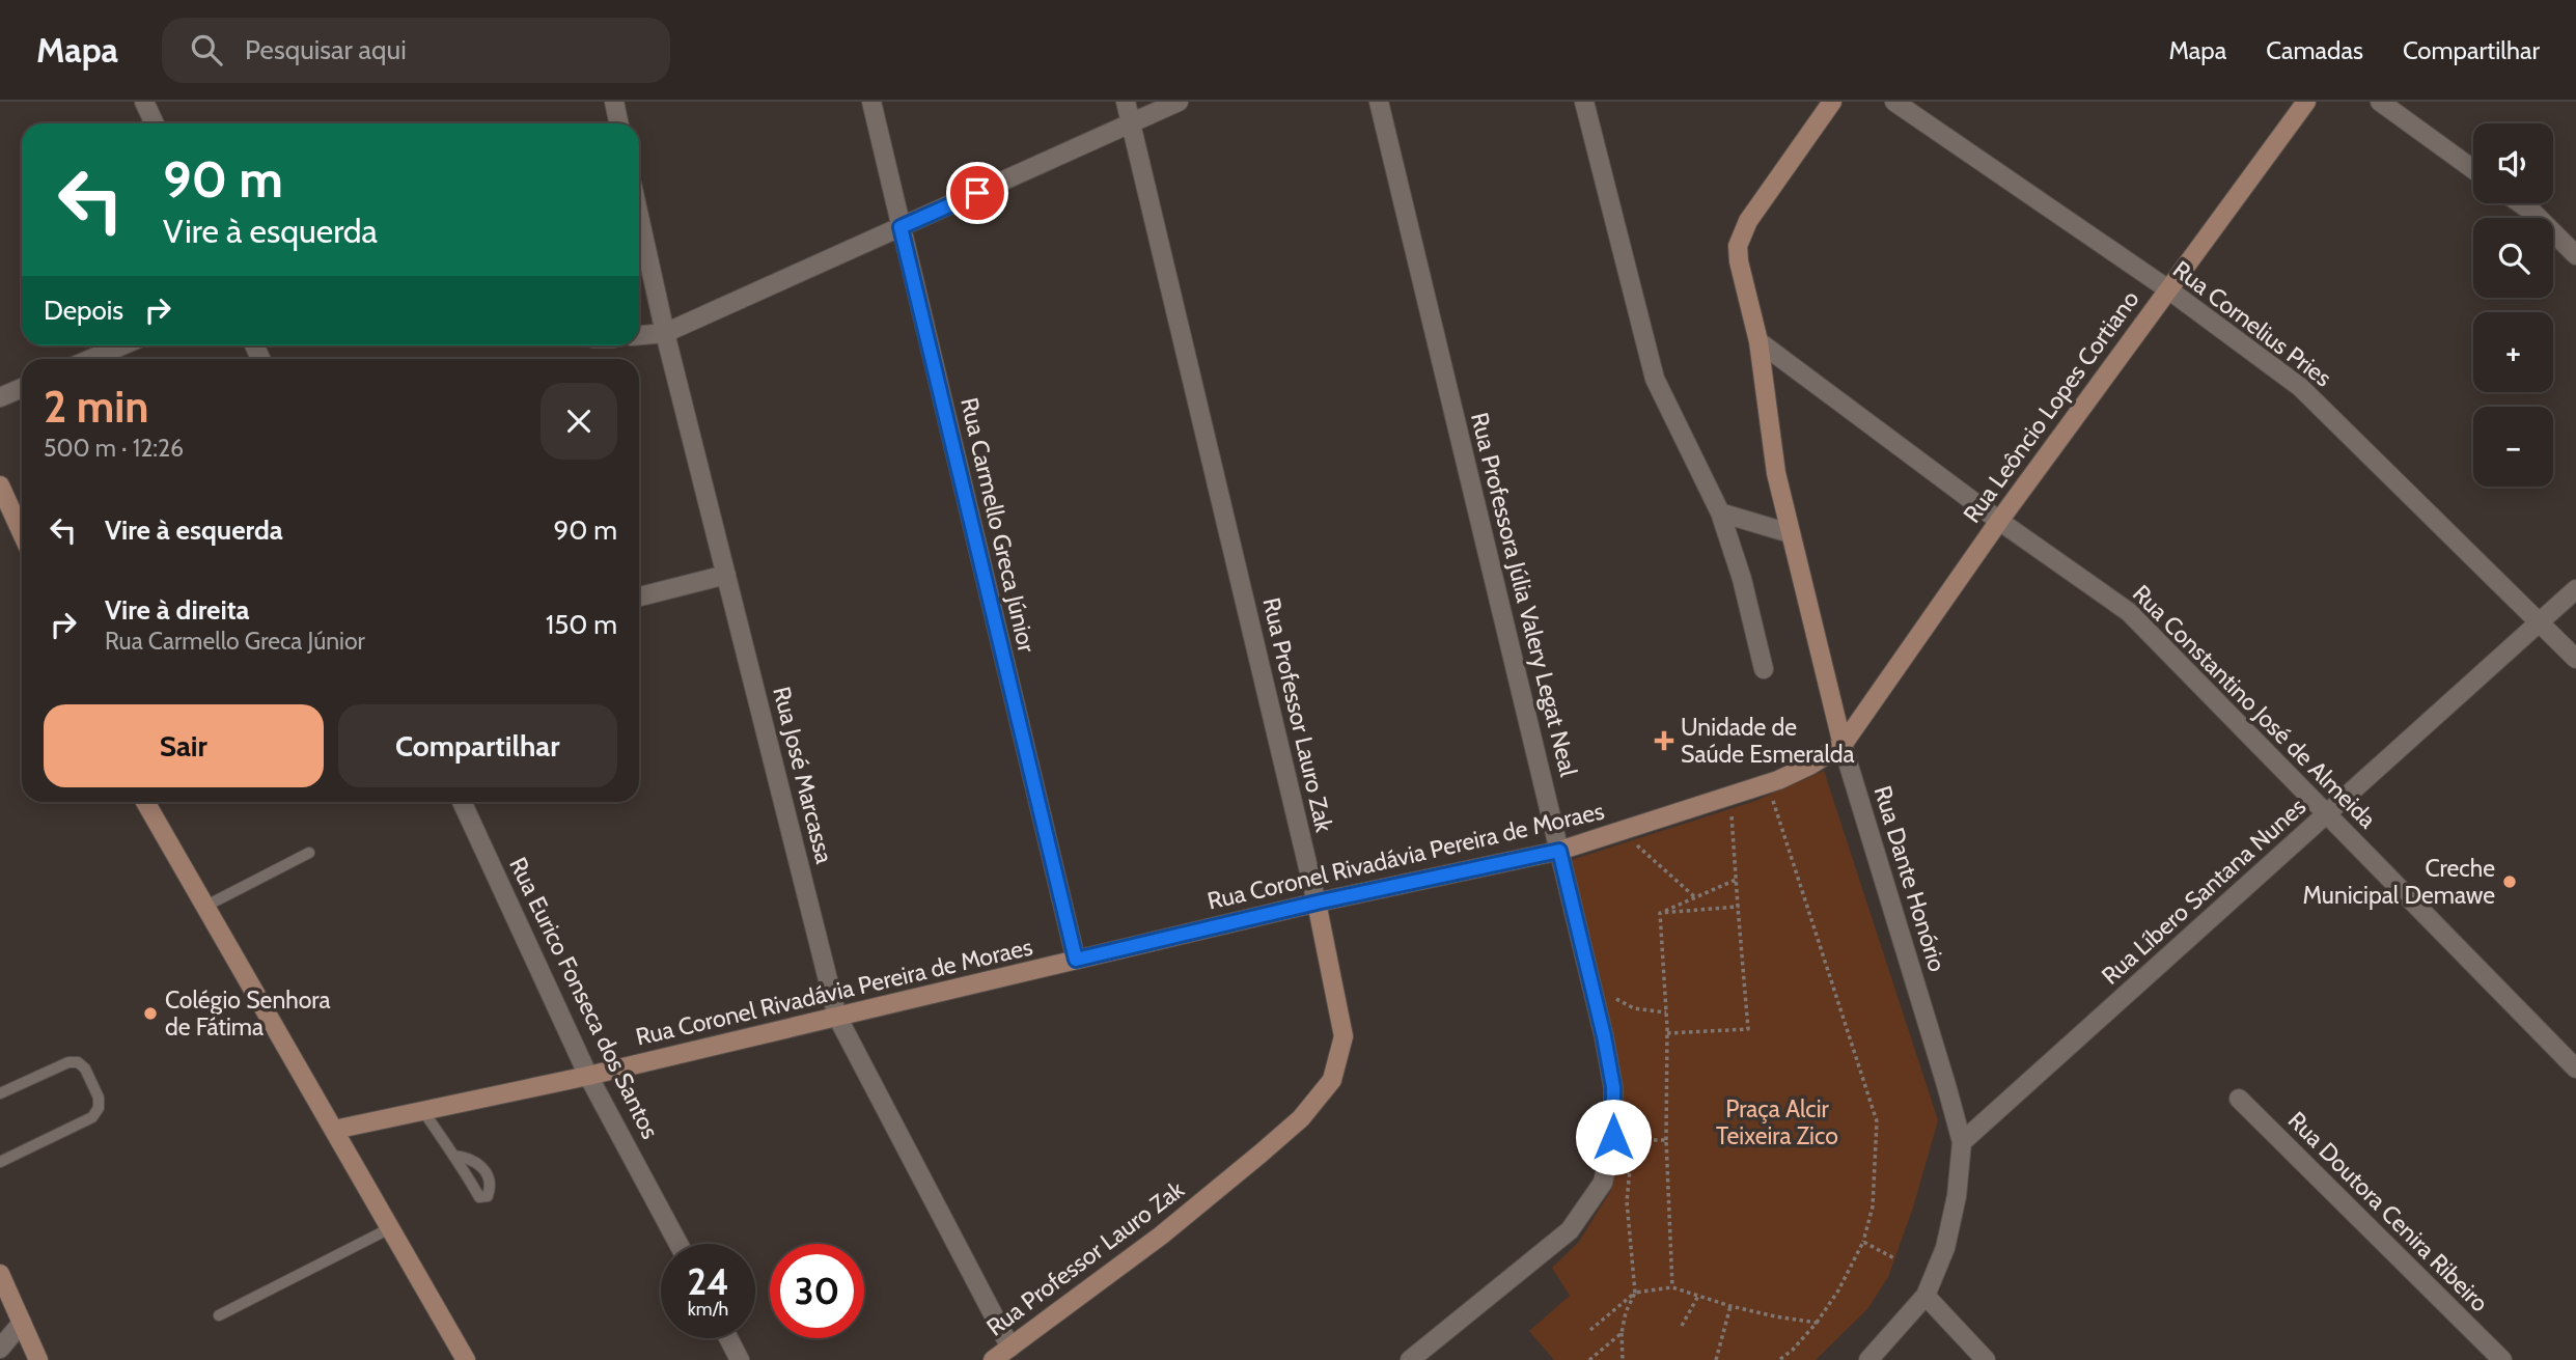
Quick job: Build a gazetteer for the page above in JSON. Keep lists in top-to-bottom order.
{
  "streets": {
    "street": [
      "Rua Cornelius Pries",
      "Rua Leôncio Lopes Cortiano",
      "Rua Carmello Greca Júnior",
      "Rua Professora Júlia Valery Legat Neal",
      "Rua Constantino José de Almeida",
      "Rua Professor Lauro Zak",
      "Rua José Marcassa",
      "Rua Coronel Rivadávia Pereira de Moraes",
      "Rua Dante Honório",
      "Rua Líbero Santana Nunes",
      "Rua Eurico Fonseca dos Santos",
      "Rua Doutora Cenira Ribeiro"
    ]
  },
  "crossings": [
    ["Rua Cornelius Pries", "Rua Leôncio Lopes Cortiano"],
    ["Rua Cornelius Pries", "Rua Líbero Santana Nunes"],
    ["Rua Leôncio Lopes Cortiano", "Rua Constantino José de Almeida"],
    ["Rua Leôncio Lopes Cortiano", "Rua Coronel Rivadávia Pereira de Moraes"],
    ["Rua Leôncio Lopes Cortiano", "Rua Dante Honório"],
    ["Rua Carmello Greca Júnior", "Rua Coronel Rivadávia Pereira de Moraes"],
    ["Rua Professora Júlia Valery Legat Neal", "Rua Coronel Rivadávia Pereira de Moraes"],
    ["Rua Constantino José de Almeida", "Rua Dante Honório"],
    ["Rua Constantino José de Almeida", "Rua Líbero Santana Nunes"],
    ["Rua Professor Lauro Zak", "Rua José Marcassa"],
    ["Rua Professor Lauro Zak", "Rua Coronel Rivadávia Pereira de Moraes"],
    ["Rua José Marcassa", "Rua Coronel Rivadávia Pereira de Moraes"],
    ["Rua Coronel Rivadávia Pereira de Moraes", "Rua Dante Honório"],
    ["Rua Coronel Rivadávia Pereira de Moraes", "Rua Eurico Fonseca dos Santos"],
    ["Rua Dante Honório", "Rua Líbero Santana Nunes"]
  ],
  "parks": ["Praça Alcir Teixeira Zico"],
  "places": {
    "health": ["Unidade de Saúde Esmeralda"],
    "other": ["Creche Municipal Demawe", "Colégio Senhora de Fátima"]
  },
  "page": {
    "header": "Mapa",
    "search": "Pesquisar aqui",
    "nav": ["Mapa", "Camadas", "Compartilhar"],
    "map_buttons": ["+", "−"],
    "turn": ["90 m", "Vire à esquerda"],
    "then": "Depois",
    "heading": ["2 min", "500 m · 12:26"],
    "list": [
      {
        "name": "Vire à esquerda",
        "value": "90 m"
      },
      {
        "name": "Vire à direita",
        "note": "Rua Carmello Greca Júnior",
        "value": "150 m"
      }
    ],
    "buttons": ["Sair", "Compartilhar"],
    "speed": "24 km/h",
    "limit": "30"
  }
}
